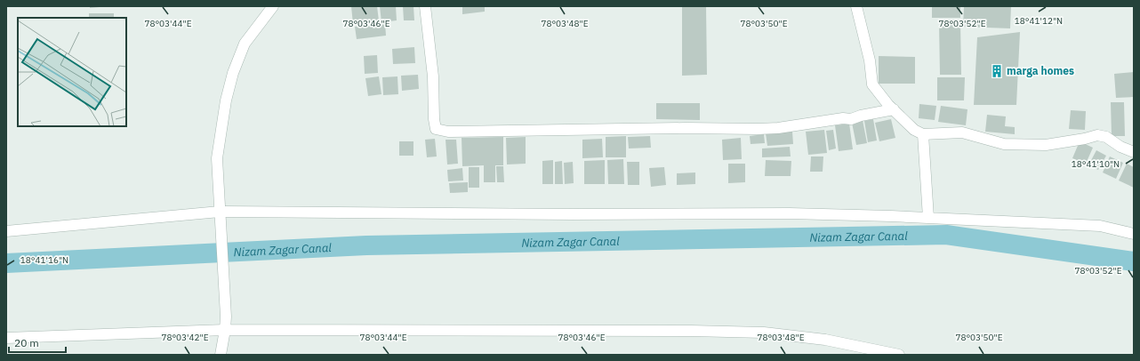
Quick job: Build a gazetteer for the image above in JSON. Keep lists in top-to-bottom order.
{
  "water": ["Nizam Zagar Canal"],
  "places": {
    "building": ["marga homes"]
  },
  "scale_bar": "20 m",
  "coordinates": [
    "18°41'12\"N",
    "78°03'50\"E",
    "78°03'44\"E",
    "78°03'46\"E",
    "78°03'48\"E",
    "78°03'52\"E",
    "18°41'10\"N",
    "18°41'16\"N",
    "78°03'42\"E"
  ]
}
